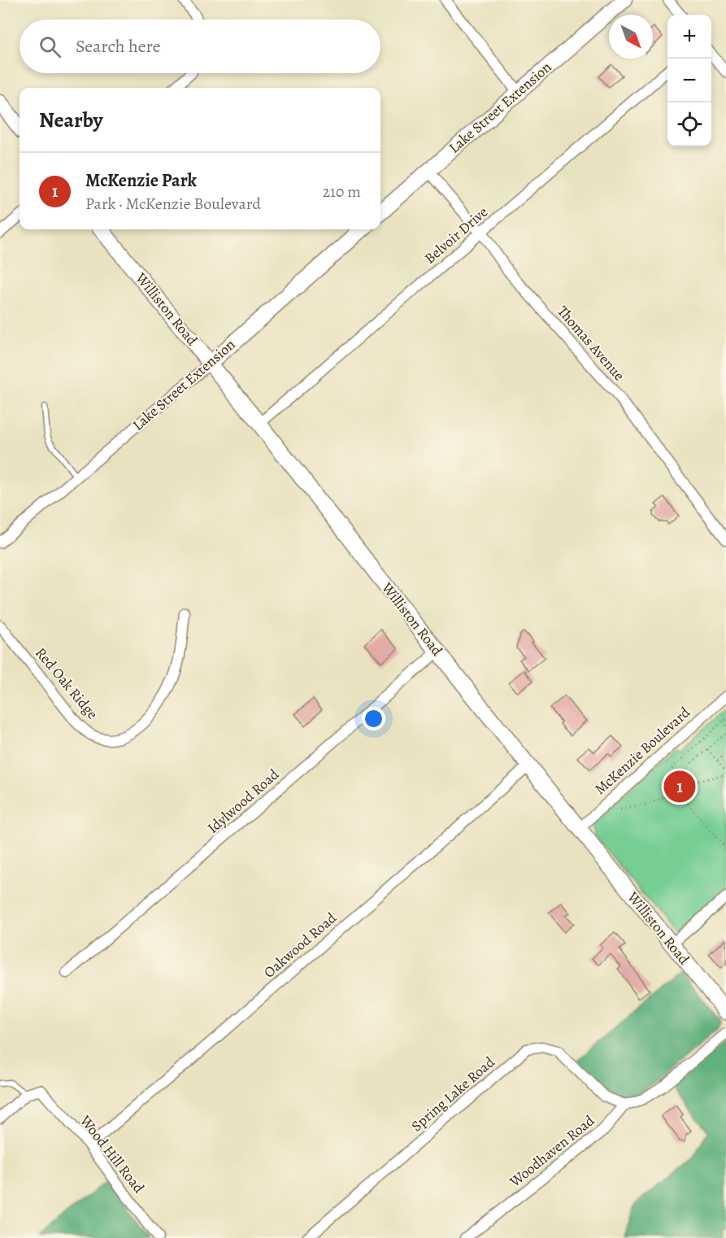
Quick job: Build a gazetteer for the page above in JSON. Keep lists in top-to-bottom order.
{
  "streets": {
    "main road": ["Lake Street Extension", "Williston Road"],
    "street": [
      "Belvoir Drive",
      "Thomas Avenue",
      "Red Oak Ridge",
      "McKenzie Boulevard",
      "Idylwood Road",
      "Oakwood Road",
      "Spring Lake Road",
      "Woodhaven Road",
      "Wood Hill Road"
    ]
  },
  "crossings": [
    ["Lake Street Extension", "Williston Road"],
    ["Lake Street Extension", "Thomas Avenue"],
    ["Belvoir Drive", "Williston Road"],
    ["Belvoir Drive", "Thomas Avenue"],
    ["Williston Road", "McKenzie Boulevard"],
    ["Williston Road", "Idylwood Road"],
    ["Williston Road", "Oakwood Road"],
    ["Oakwood Road", "Wood Hill Road"],
    ["Spring Lake Road", "Woodhaven Road"]
  ],
  "north": "bottom right",
  "page": {
    "map_buttons": ["+", "−"],
    "search": "Search here",
    "heading": "Nearby",
    "list": [
      {
        "mark": "1",
        "name": "McKenzie Park",
        "note": "Park · McKenzie Boulevard",
        "value": "210 m"
      }
    ],
    "pins": "1"
  }
}
